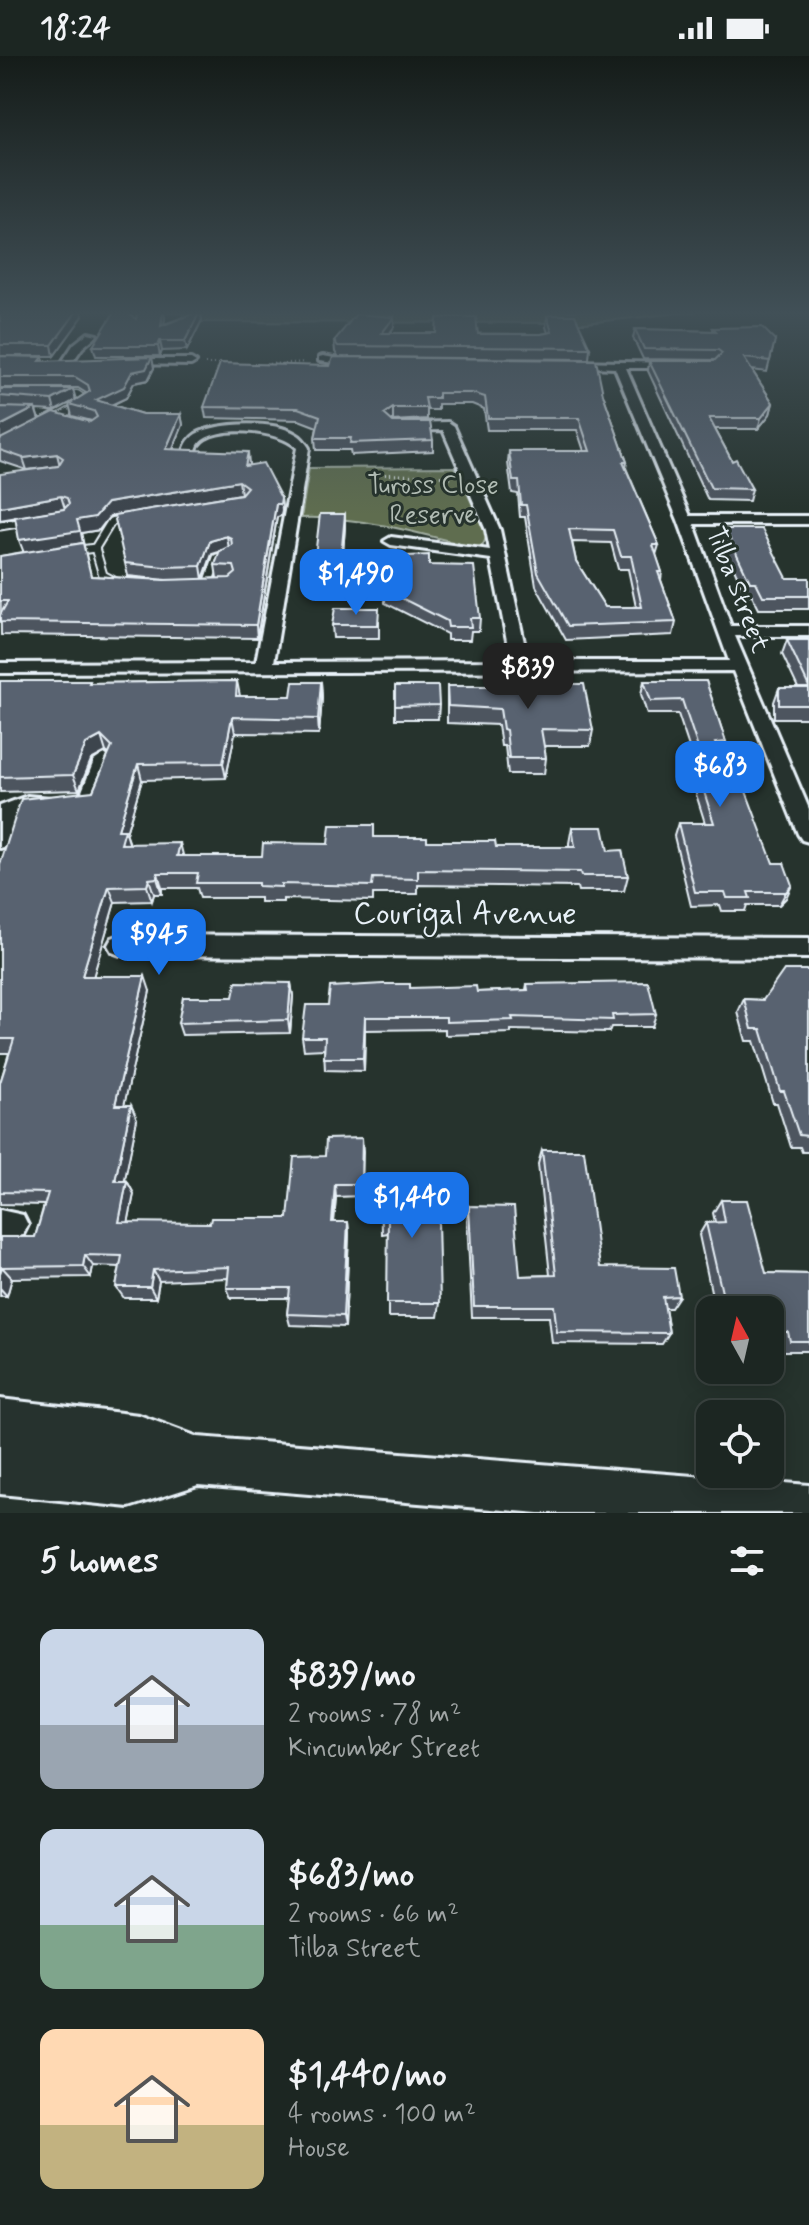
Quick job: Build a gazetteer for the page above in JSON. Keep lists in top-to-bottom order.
{
  "streets": {
    "street": ["Tilba Street", "Courigal Avenue"]
  },
  "parks": ["Tuross Close Reserve"],
  "north": "top",
  "page": {
    "status": "18:24",
    "price": [
      "$1,490",
      "$839",
      "$683",
      "$945",
      "$1,440"
    ],
    "heading": "5 homes",
    "list": [
      {
        "name": "$839/mo",
        "note": "2 rooms · 78 m² · Kincumber Street"
      },
      {
        "name": "$683/mo",
        "note": "2 rooms · 66 m² · Tilba Street"
      },
      {
        "name": "$1,440/mo",
        "note": "4 rooms · 100 m² · House"
      }
    ]
  }
}
